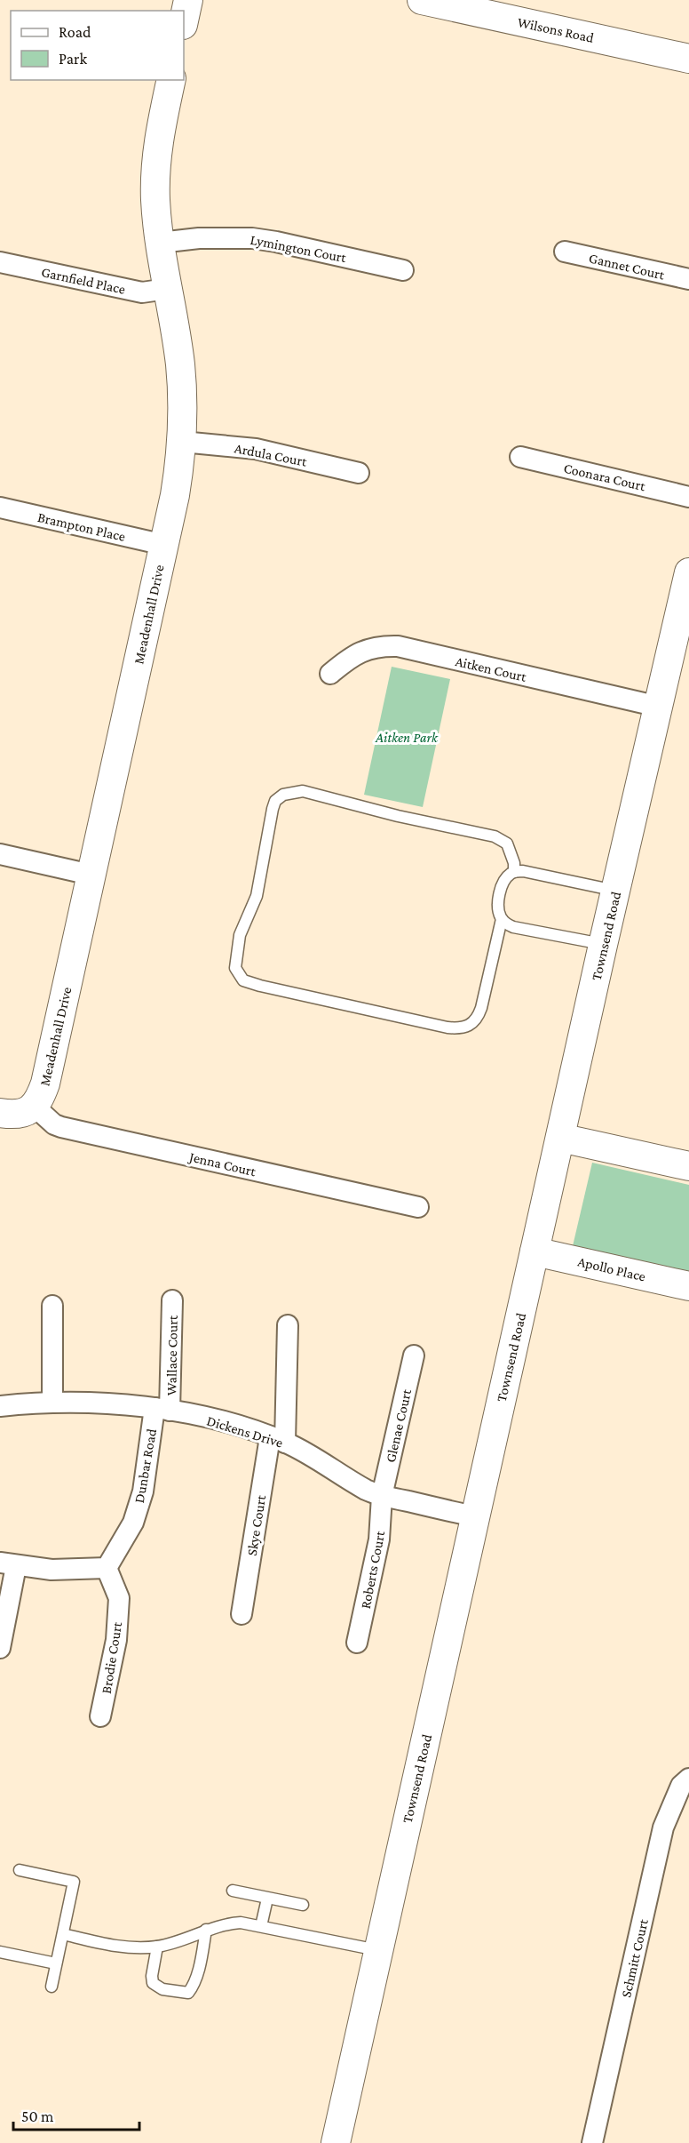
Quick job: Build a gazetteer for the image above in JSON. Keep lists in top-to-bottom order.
{
  "streets": {
    "street": [
      "Wilsons Road",
      "Lymington Court",
      "Gannet Court",
      "Garnfield Place",
      "Ardula Court",
      "Coonara Court",
      "Brampton Place",
      "Meadenhall Drive",
      "Aitken Court",
      "Townsend Road",
      "Jenna Court",
      "Apollo Place",
      "Wallace Court",
      "Glenae Court",
      "Dickens Drive",
      "Dunbar Road",
      "Skye Court",
      "Roberts Court",
      "Brodie Court",
      "Schmitt Court"
    ]
  },
  "crossings": [
    ["Lymington Court", "Meadenhall Drive"],
    ["Garnfield Place", "Meadenhall Drive"],
    ["Ardula Court", "Meadenhall Drive"],
    ["Brampton Place", "Meadenhall Drive"],
    ["Meadenhall Drive", "Jenna Court"],
    ["Aitken Court", "Townsend Road"],
    ["Townsend Road", "Apollo Place"],
    ["Townsend Road", "Dickens Drive"],
    ["Wallace Court", "Dickens Drive"],
    ["Wallace Court", "Dunbar Road"],
    ["Glenae Court", "Dickens Drive"],
    ["Glenae Court", "Roberts Court"],
    ["Dickens Drive", "Dunbar Road"],
    ["Dickens Drive", "Skye Court"],
    ["Dickens Drive", "Roberts Court"],
    ["Dunbar Road", "Brodie Court"]
  ],
  "parks": ["Aitken Park"],
  "legend": ["Road", "Park"],
  "scale_bar": "50 m"
}
